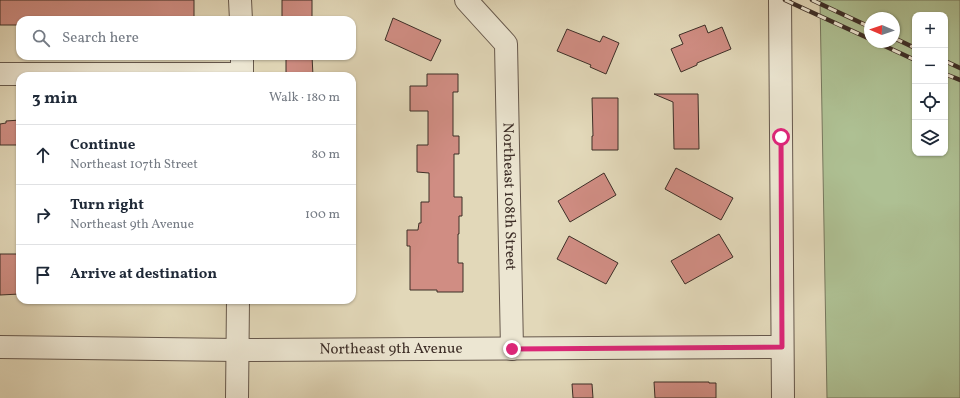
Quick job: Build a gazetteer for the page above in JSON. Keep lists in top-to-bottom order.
{
  "streets": {
    "street": ["Northeast 108th Street", "Northeast 9th Avenue"]
  },
  "crossings": [
    ["Northeast 108th Street", "Northeast 9th Avenue"]
  ],
  "north": "left",
  "page": {
    "map_buttons": ["+", "−"],
    "search": "Search here",
    "heading": ["3 min", "Walk · 180 m"],
    "list": [
      ["Continue", "Northeast 107th Street", "80 m"],
      ["Turn right", "Northeast 9th Avenue", "100 m"],
      "Arrive at destination"
    ]
  }
}
